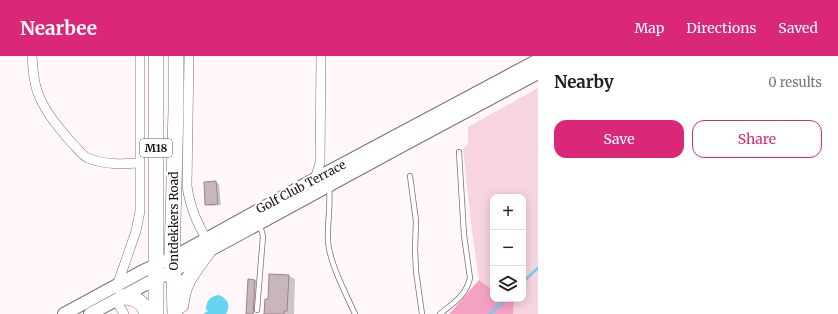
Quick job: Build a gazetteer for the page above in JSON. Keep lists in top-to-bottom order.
{
  "streets": {
    "main road": ["M18", "Ontdekkers Road"],
    "street": ["Golf Club Terrace"]
  },
  "crossings": [
    ["Golf Club Terrace", "Ontdekkers Road"]
  ],
  "page": {
    "header": "Nearbee",
    "nav": ["Map", "Directions", "Saved"],
    "heading": ["Nearby", "0 results"],
    "buttons": ["Save", "Share"],
    "map_buttons": ["+", "−"]
  }
}
